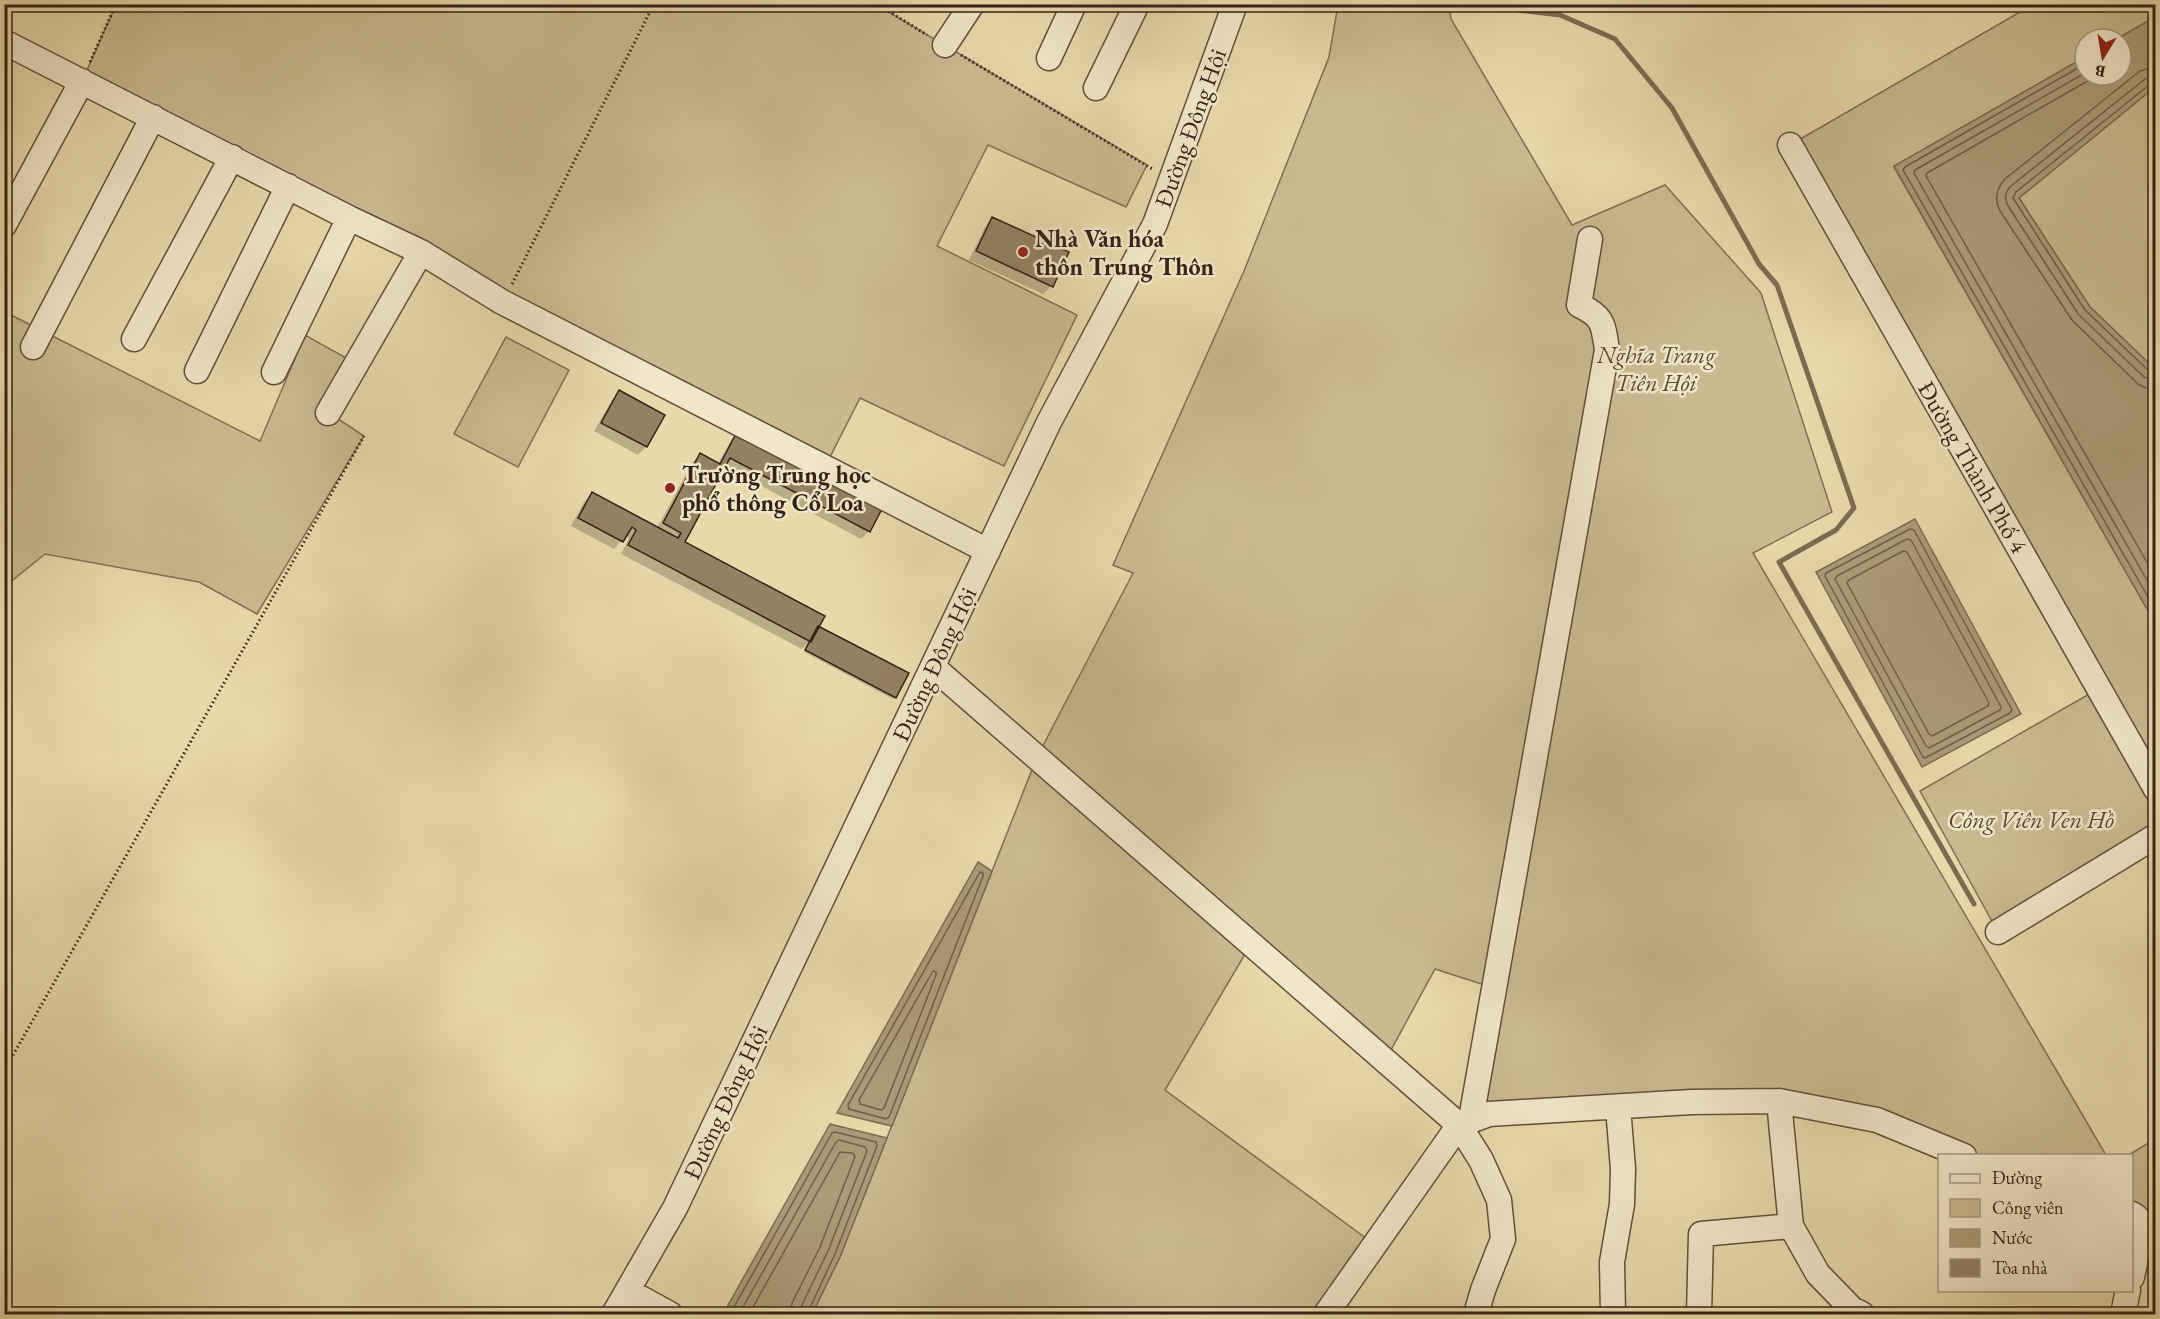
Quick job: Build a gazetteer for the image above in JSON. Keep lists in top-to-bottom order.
{
  "streets": {
    "street": ["Đường Đông Hội", "Đường Thành Phố 4"]
  },
  "parks": ["Nghĩa Trang Tiên Hội", "Công Viên Ven Hồ"],
  "places": ["Nhà Văn hóa thôn Trung Thôn", "Trường Trung học phổ thông Cổ Loa"],
  "legend": [
    "Đường",
    "Công viên",
    "Nước",
    "Tòa nhà"
  ],
  "north": "bottom"
}
